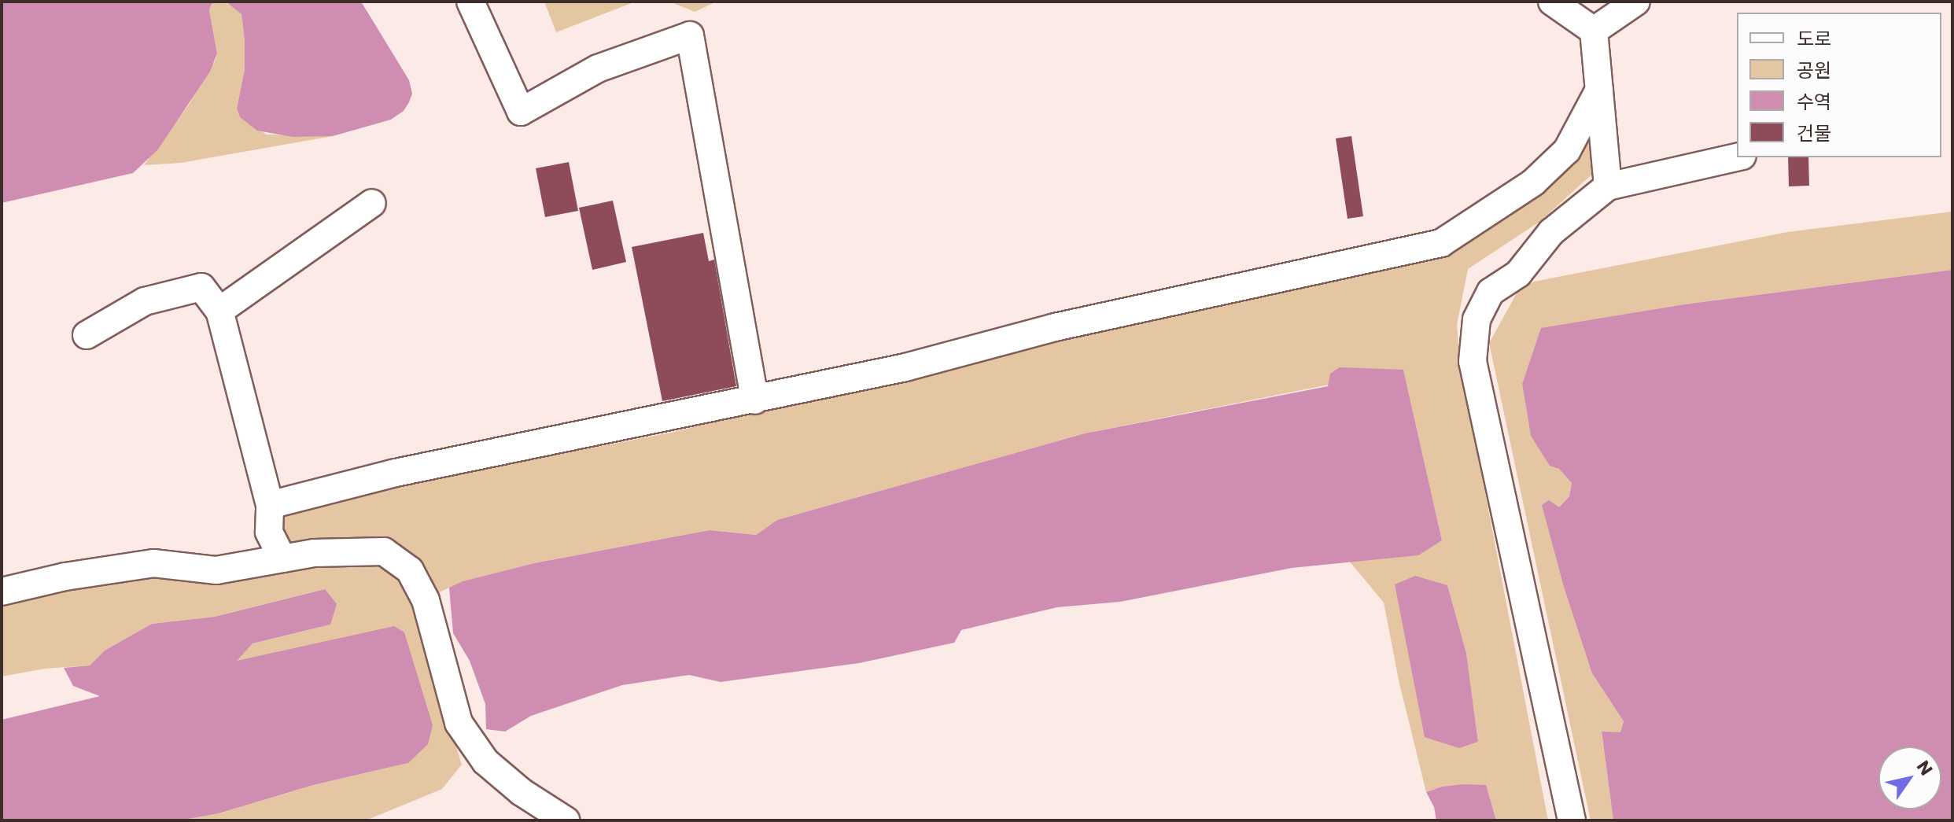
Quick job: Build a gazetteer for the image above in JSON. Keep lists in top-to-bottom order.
{
  "legend": [
    "도로",
    "공원",
    "수역",
    "건물"
  ],
  "north": "top right"
}
